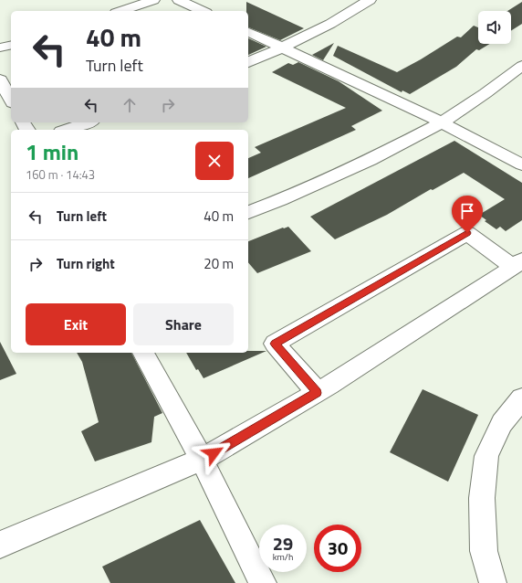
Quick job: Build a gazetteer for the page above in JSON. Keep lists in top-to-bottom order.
{
  "page": {
    "turn": ["40 m", "Turn left"],
    "heading": ["1 min", "160 m · 14:43"],
    "list": [
      {
        "name": "Turn left",
        "value": "40 m"
      },
      {
        "name": "Turn right",
        "value": "20 m"
      }
    ],
    "buttons": ["Exit", "Share"],
    "speed": "29 km/h",
    "limit": "30"
  }
}
